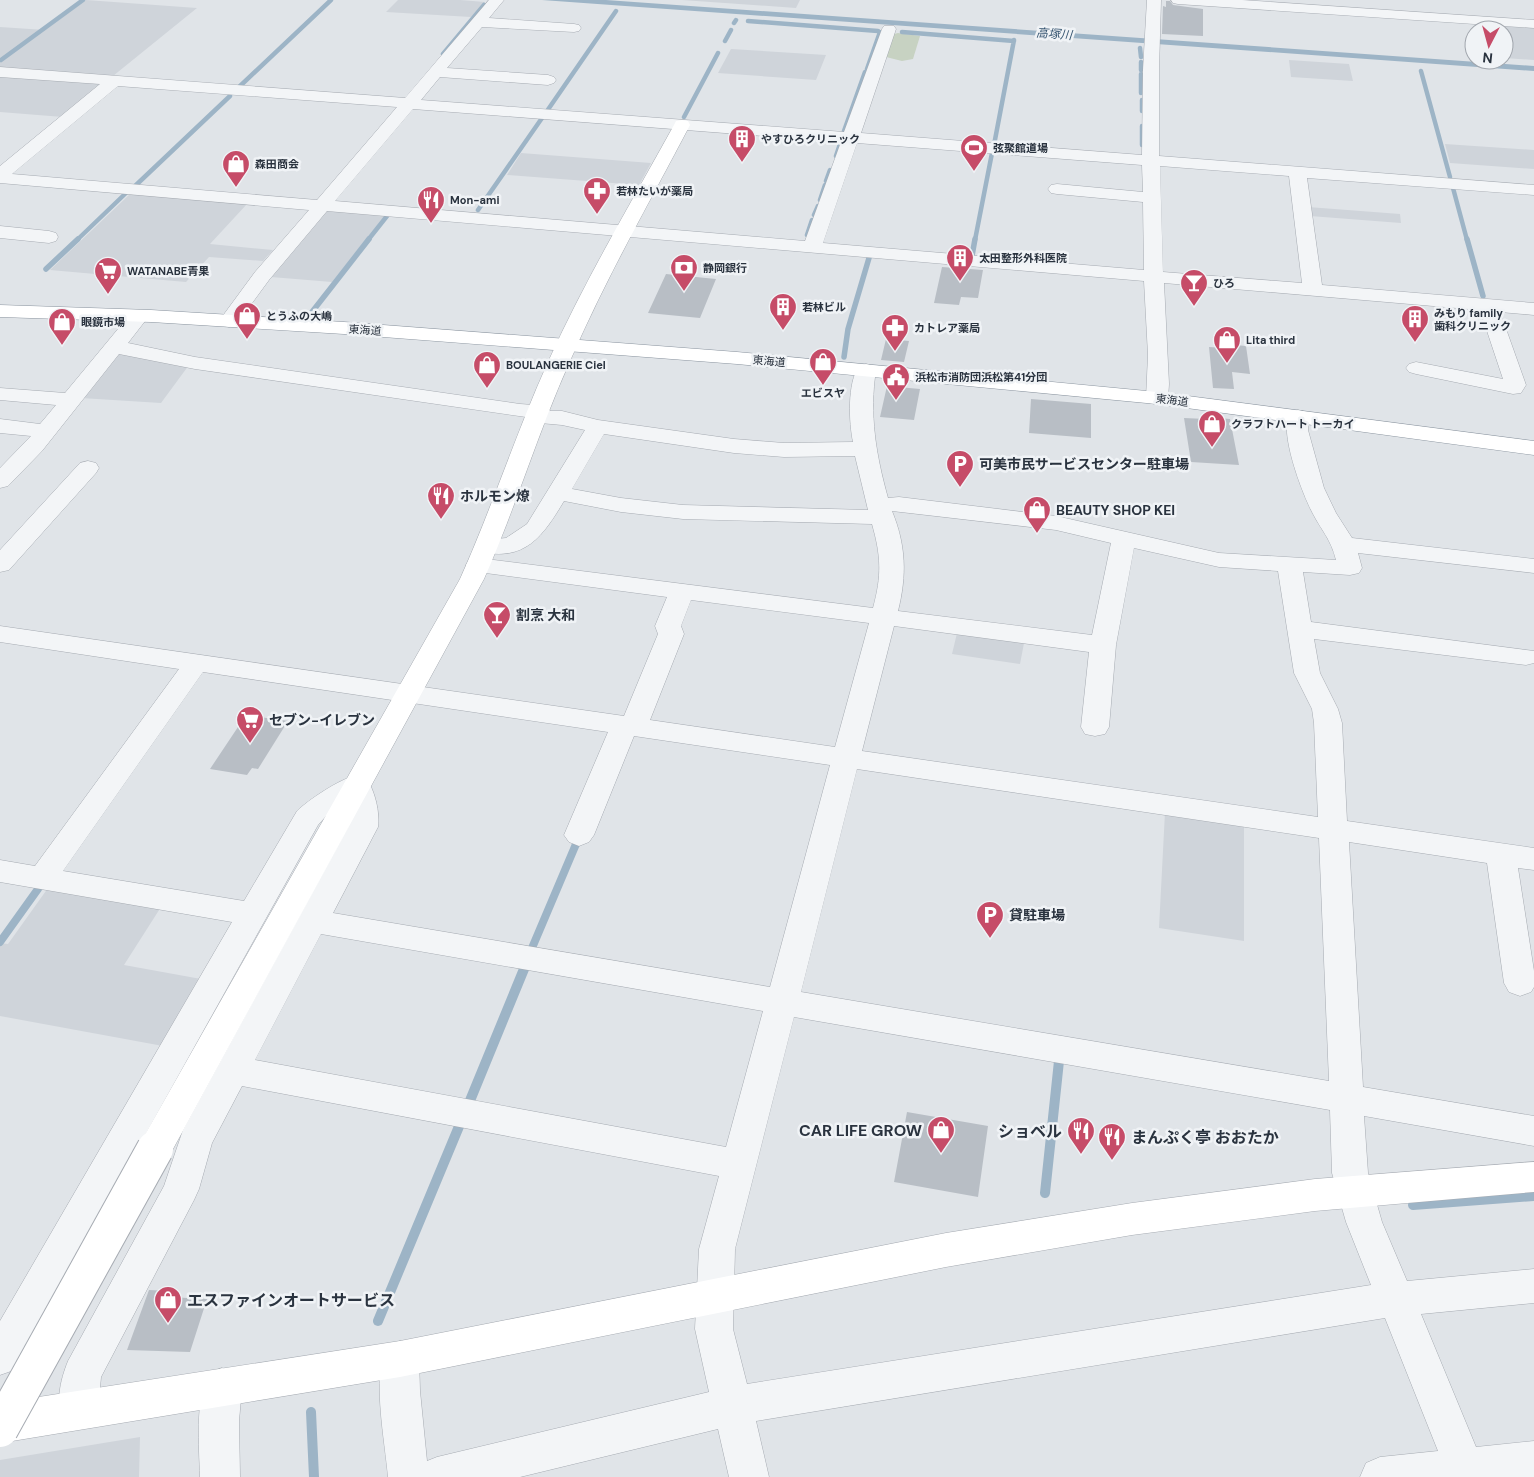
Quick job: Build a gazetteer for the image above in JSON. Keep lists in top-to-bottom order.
{
  "streets": {
    "main road": ["東海道"]
  },
  "water": ["高塚川"],
  "places": {
    "building": [
      "やすひろクリニック",
      "太田整形外科医院",
      "若林ビル",
      "みもり family 歯科クリニック"
    ],
    "sports": ["弦聚館道場"],
    "shop": [
      "森田商会",
      "とうふの大嶋",
      "眼鏡市場",
      "Lita third",
      "エビスヤ",
      "BOULANGERIE Ciel",
      "クラフトハート トーカイ",
      "BEAUTY SHOP KEI",
      "CAR LIFE GROW",
      "エスファインオートサービス"
    ],
    "pharmacy": ["若林たいが薬局", "カトレア薬局"],
    "restaurant": [
      "Mon-ami",
      "ホルモン燎",
      "ショベル",
      "まんぷく亭 おおたか"
    ],
    "bank": ["静岡銀行"],
    "supermarket": ["WATANABE青果", "セブン-イレブン"],
    "bar": ["ひろ", "割烹 大和"],
    "public building": ["浜松市消防団浜松第41分団"],
    "parking": ["可美市民サービスセンター駐車場", "貸駐車場"]
  },
  "north": "bottom"
}
